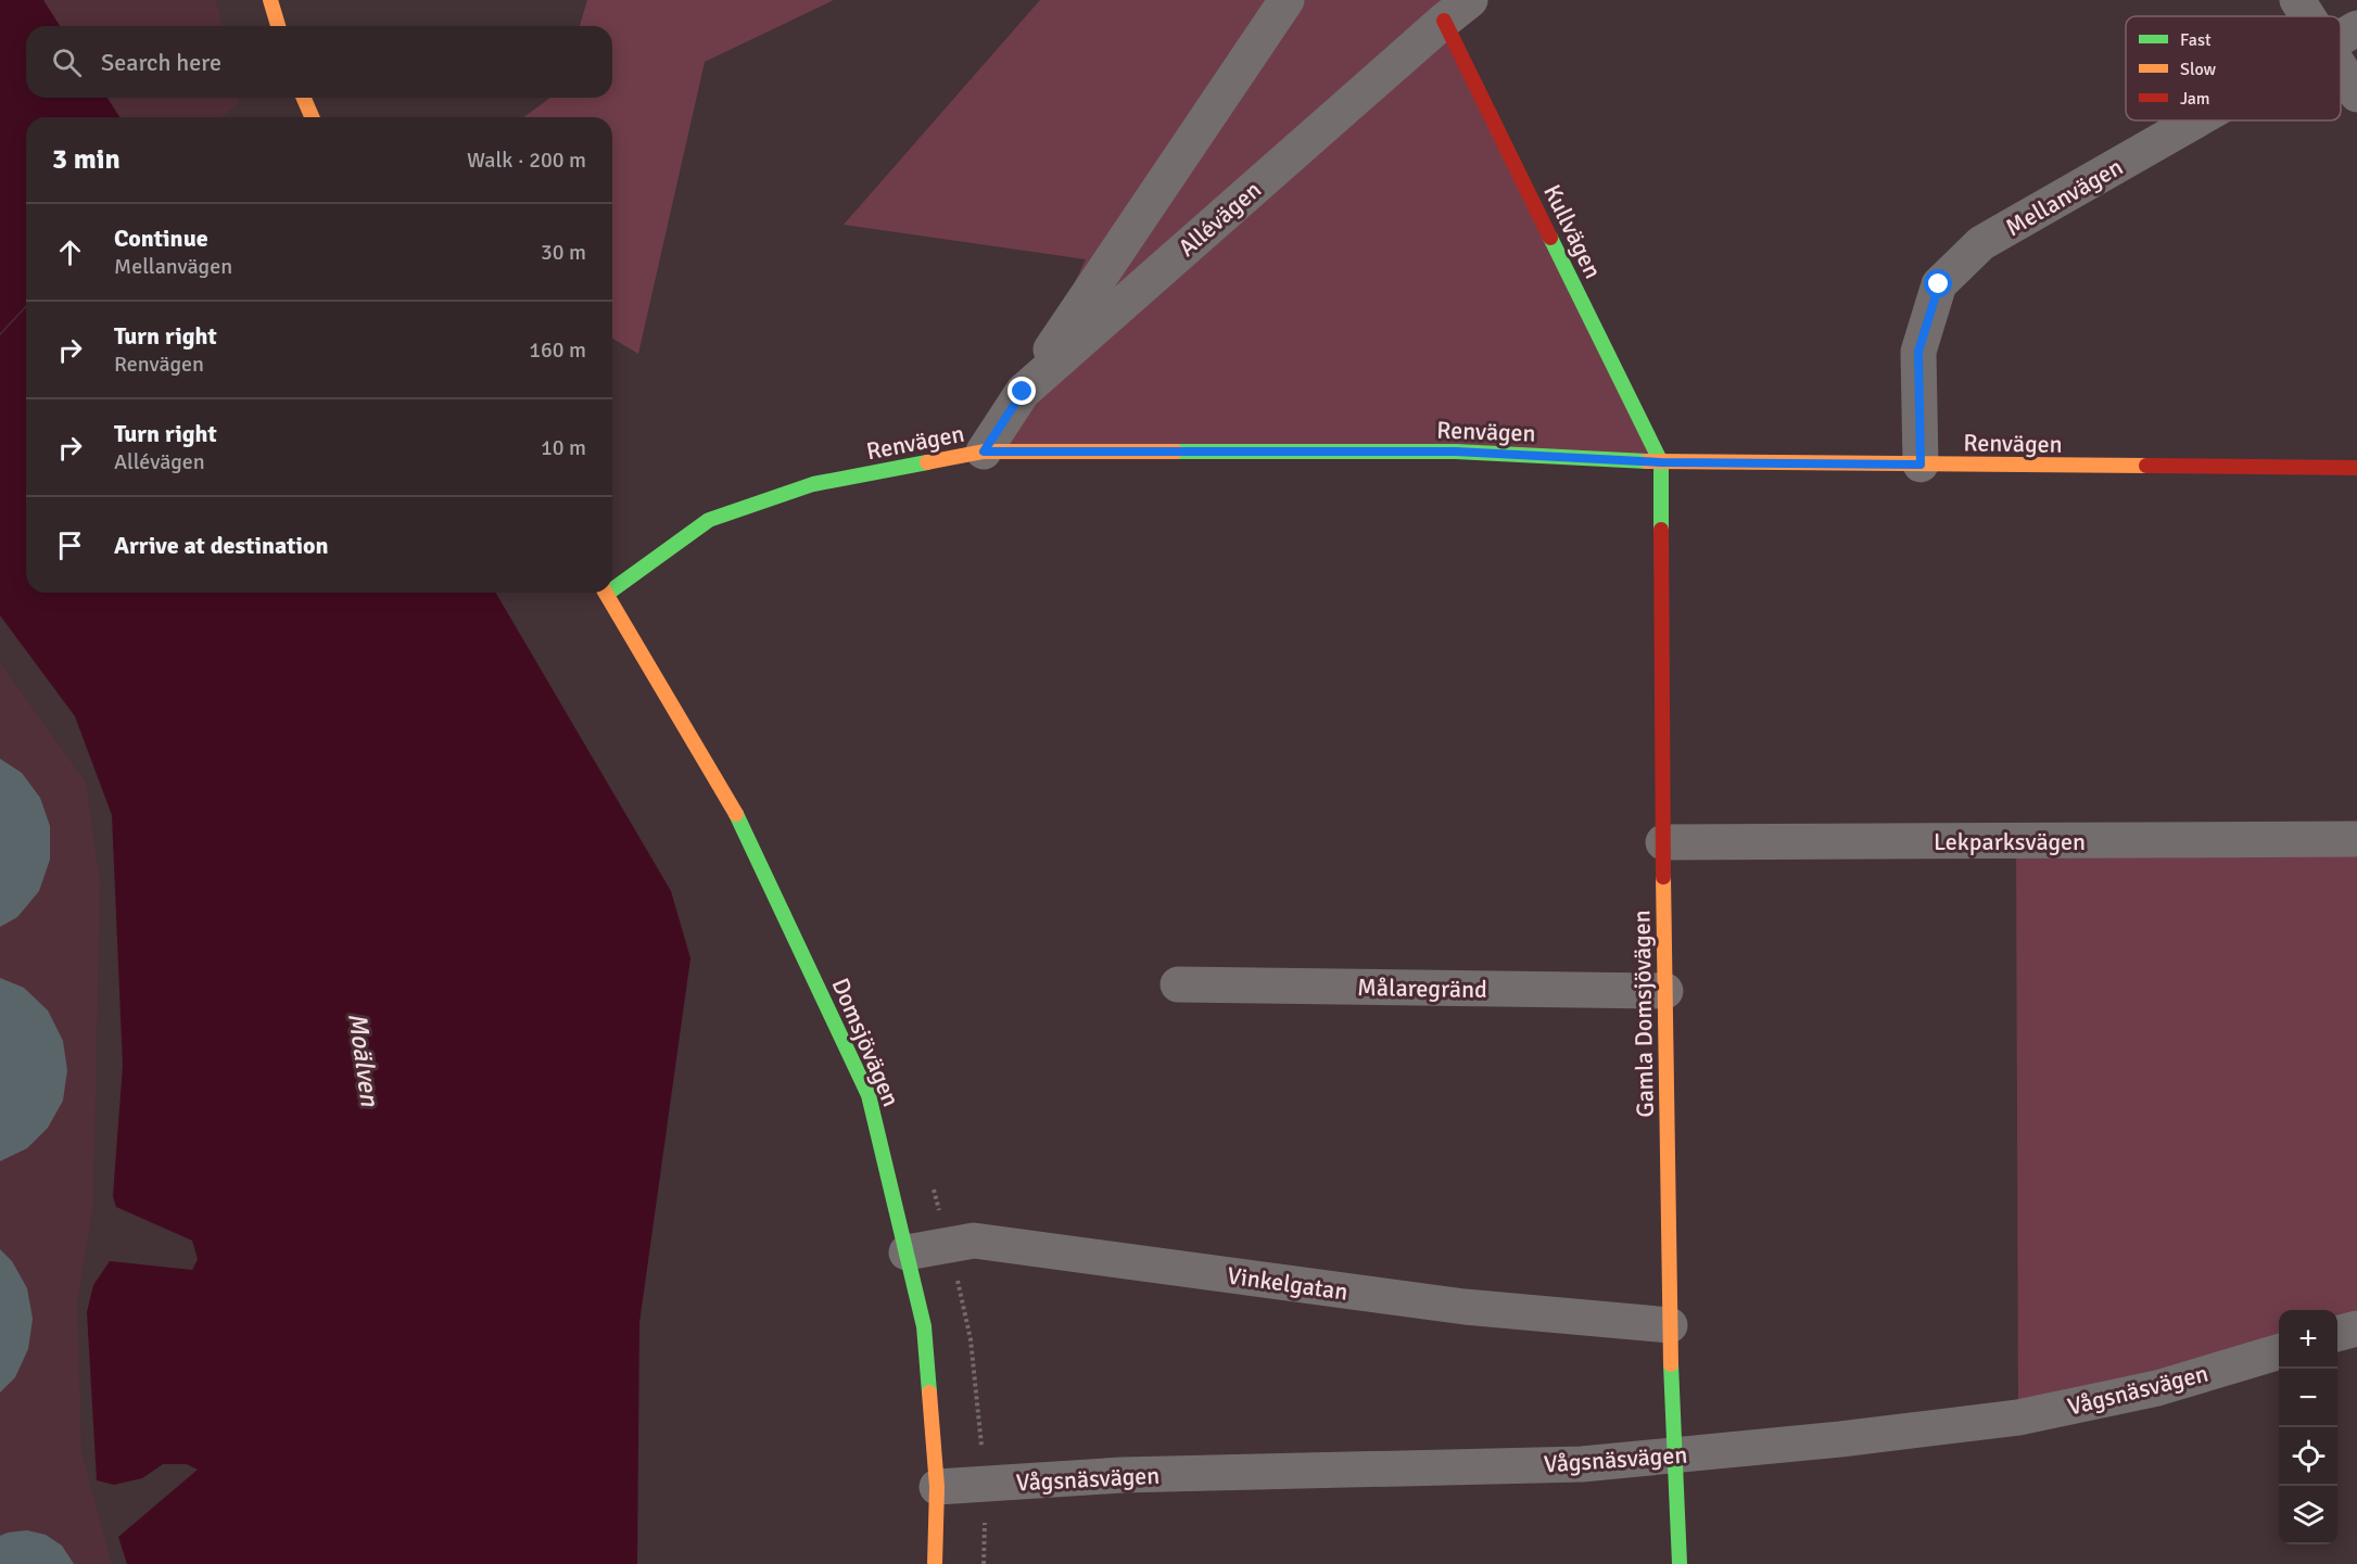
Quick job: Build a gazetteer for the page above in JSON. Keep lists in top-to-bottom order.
{
  "streets": {
    "street": [
      "Mellanvägen",
      "Allévägen",
      "Kullvägen",
      "Renvägen",
      "Lekparksvägen",
      "Målaregränd",
      "Gamla Domsjövägen",
      "Domsjövägen",
      "Vinkelgatan",
      "Vågsnäsvägen"
    ]
  },
  "crossings": [
    ["Mellanvägen", "Renvägen"],
    ["Allévägen", "Kullvägen"],
    ["Allévägen", "Renvägen"],
    ["Kullvägen", "Renvägen"],
    ["Kullvägen", "Gamla Domsjövägen"],
    ["Renvägen", "Gamla Domsjövägen"],
    ["Lekparksvägen", "Gamla Domsjövägen"],
    ["Målaregränd", "Gamla Domsjövägen"],
    ["Gamla Domsjövägen", "Vinkelgatan"],
    ["Gamla Domsjövägen", "Vågsnäsvägen"],
    ["Domsjövägen", "Vinkelgatan"],
    ["Domsjövägen", "Vågsnäsvägen"]
  ],
  "water": ["Moälven"],
  "legend": ["Fast", "Slow", "Jam"],
  "page": {
    "search": "Search here",
    "heading": ["3 min", "Walk · 200 m"],
    "list": [
      ["Continue", "Mellanvägen", "30 m"],
      ["Turn right", "Renvägen", "160 m"],
      ["Turn right", "Allévägen", "10 m"],
      "Arrive at destination"
    ],
    "map_buttons": ["+", "−"]
  }
}
